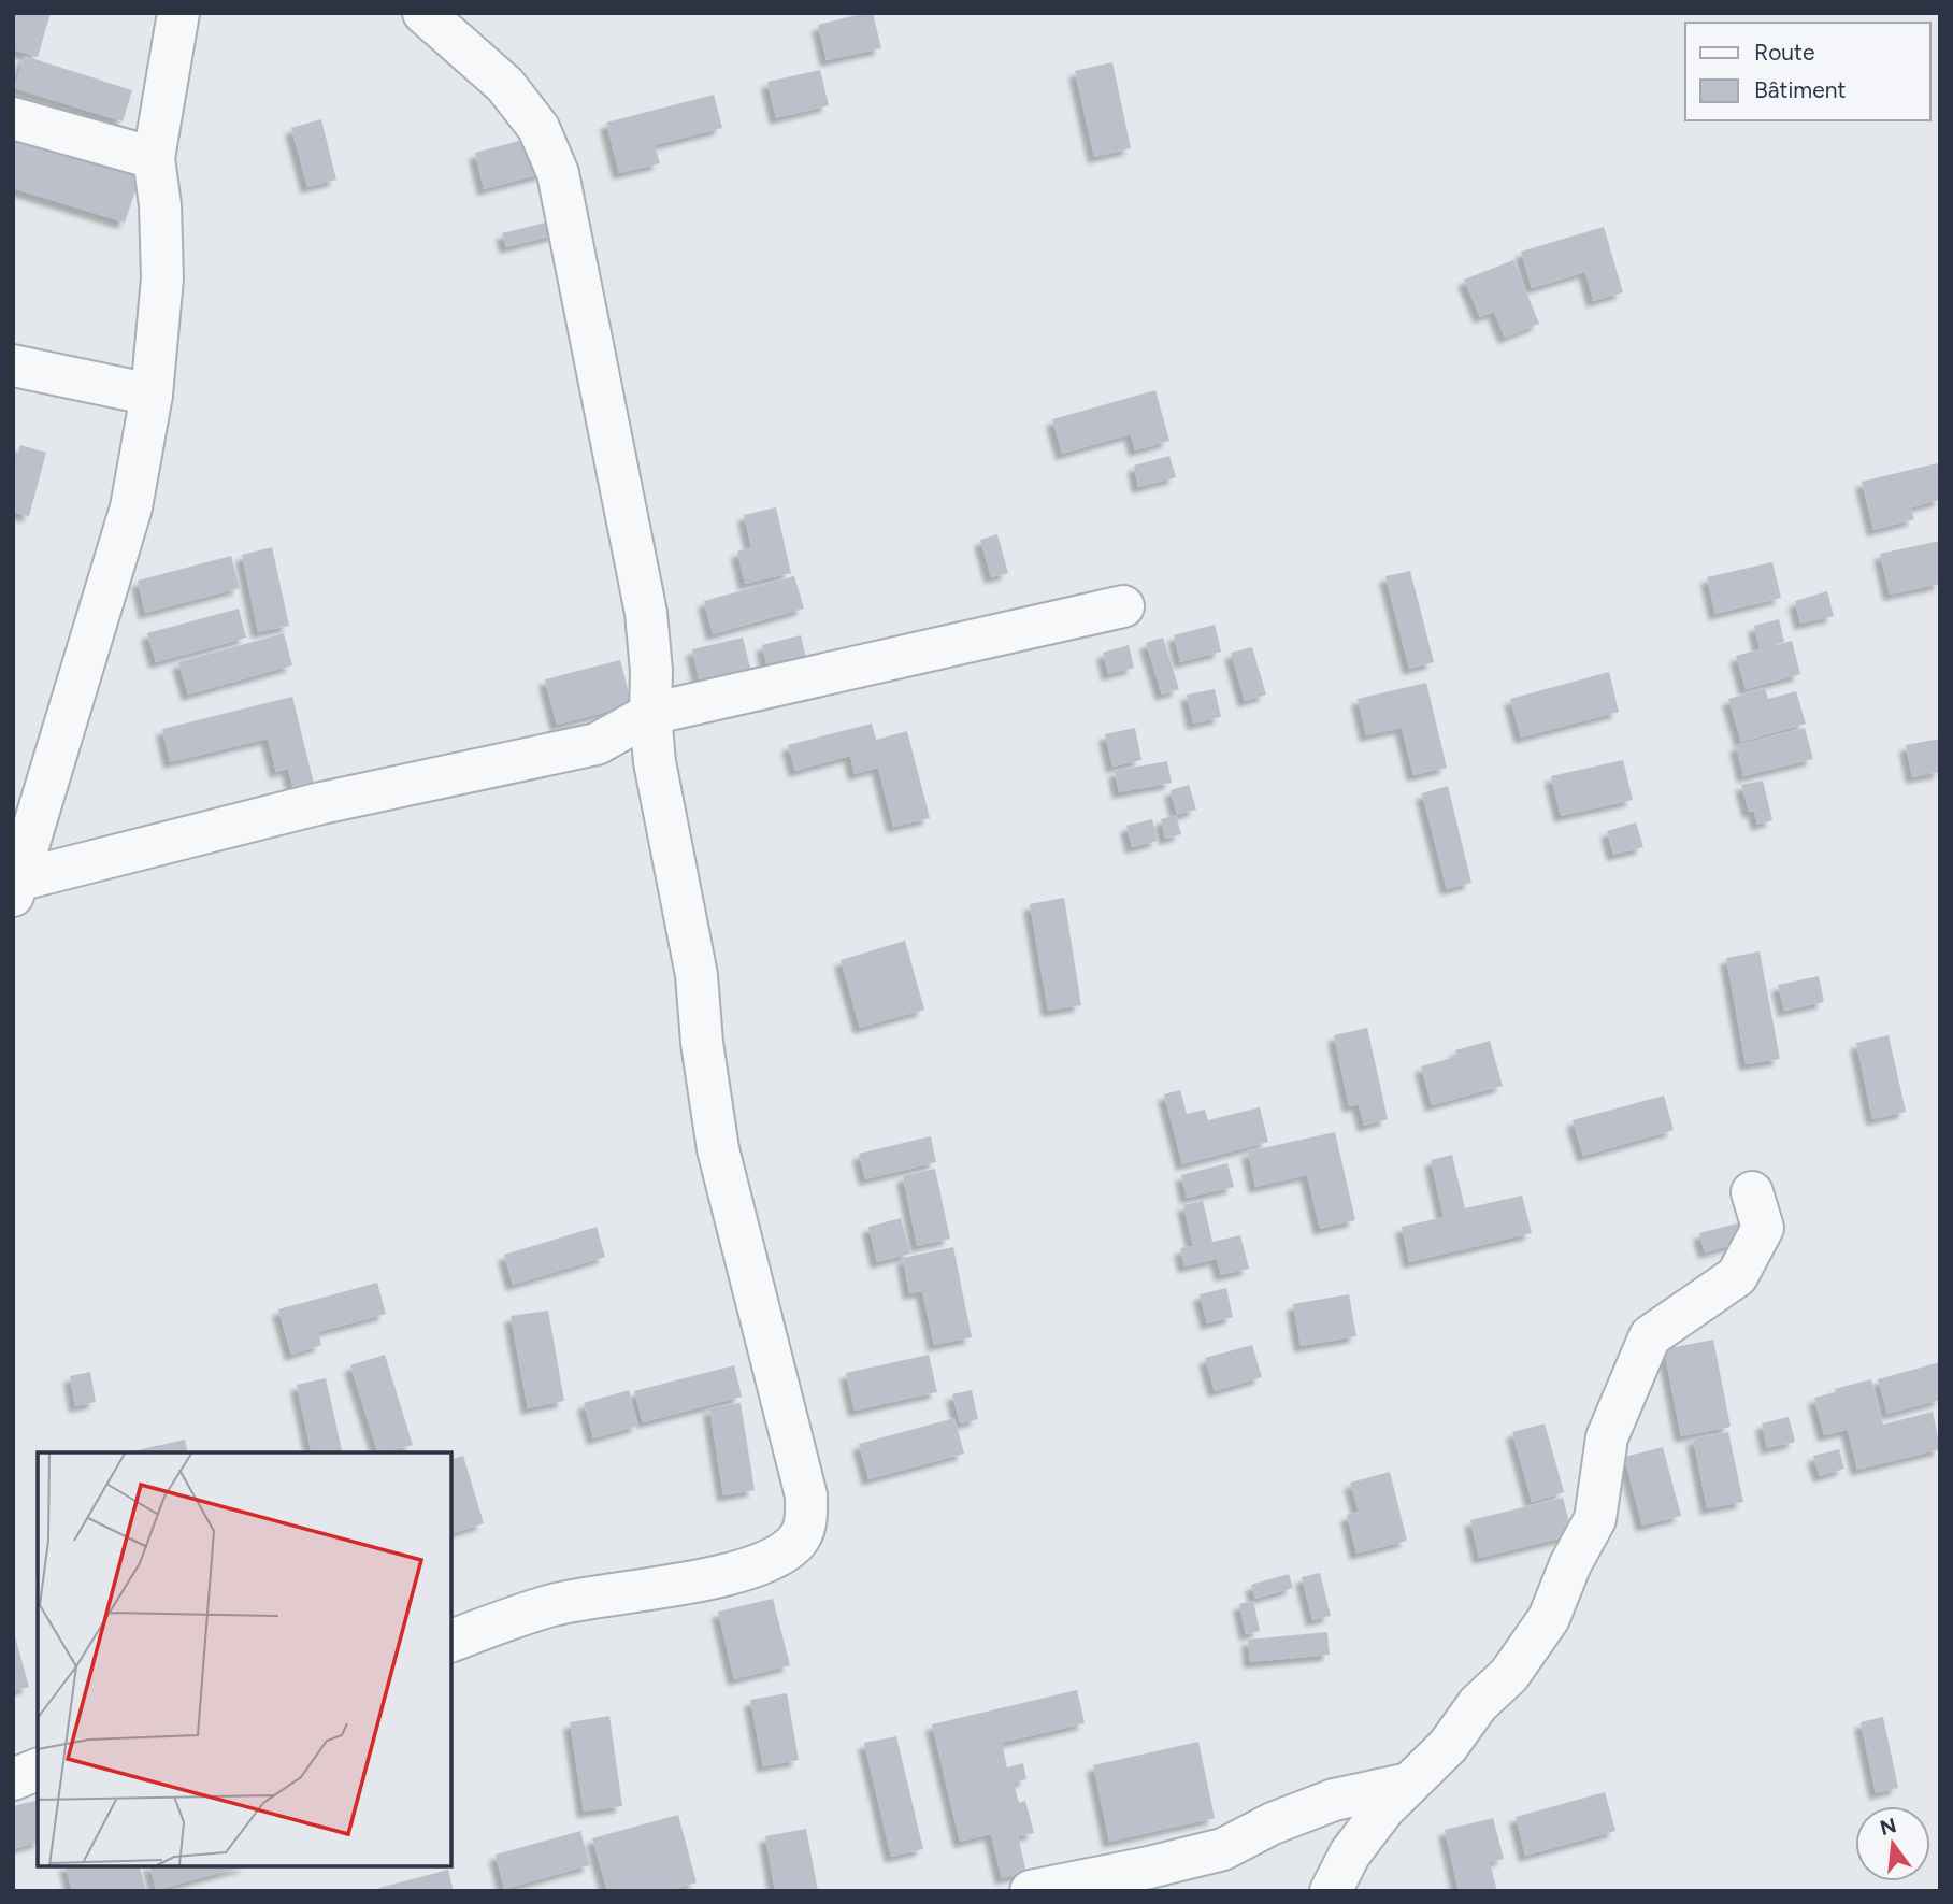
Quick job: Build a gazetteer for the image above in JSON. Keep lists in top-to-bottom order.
{
  "legend": ["Route", "Bâtiment"],
  "north": "top"
}
